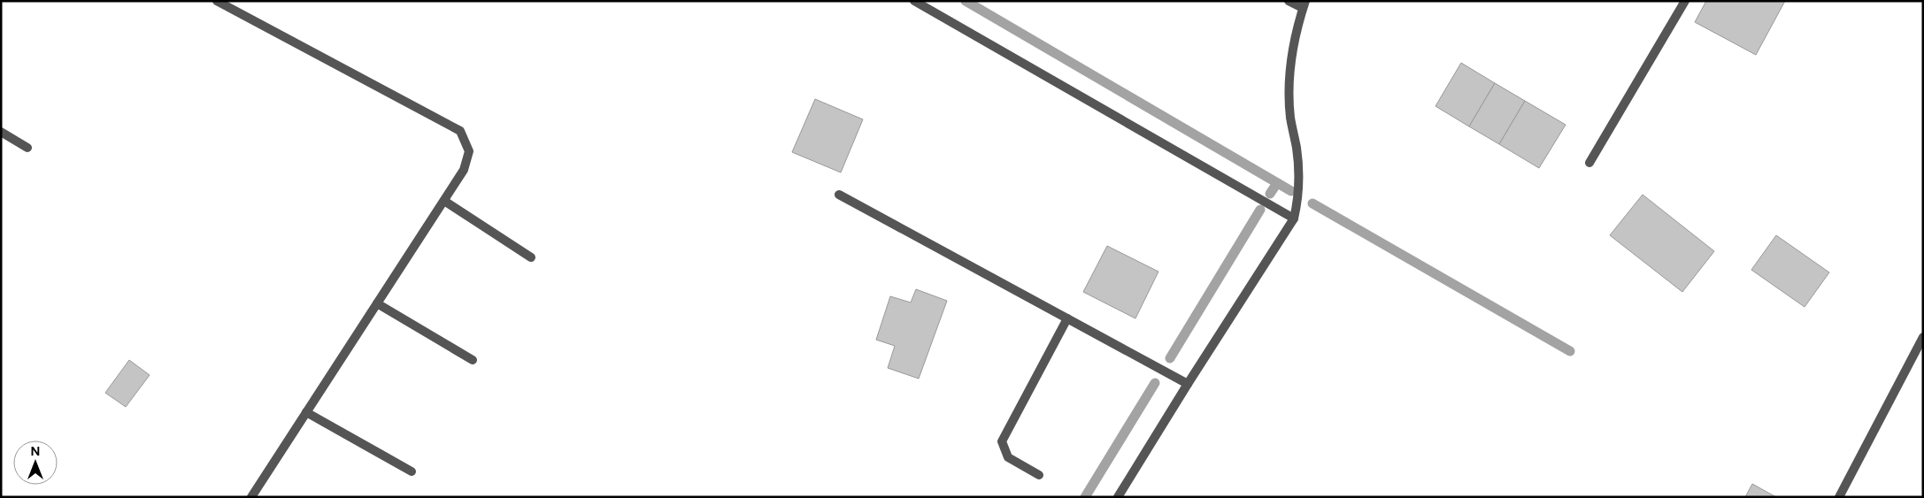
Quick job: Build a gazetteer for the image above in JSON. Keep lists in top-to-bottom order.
{
  "north": "top"
}
